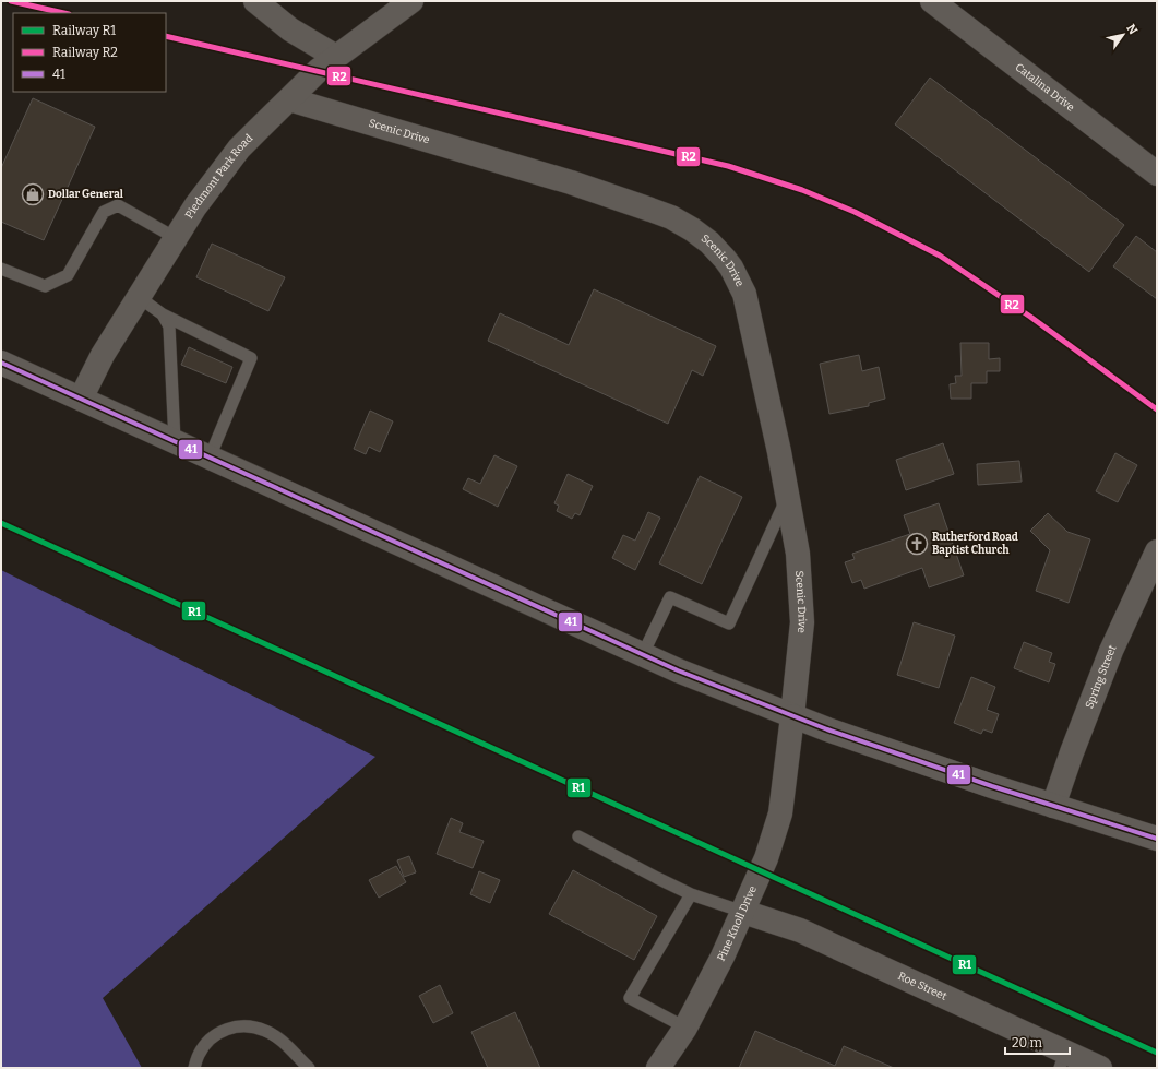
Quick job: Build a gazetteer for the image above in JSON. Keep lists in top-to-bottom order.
{
  "streets": {
    "street": [
      "Catalina Drive",
      "Scenic Drive",
      "Piedmont Park Road",
      "Spring Street",
      "Pine Knoll Drive",
      "Roe Street"
    ]
  },
  "crossings": [
    ["Scenic Drive", "Piedmont Park Road"],
    ["Scenic Drive", "Pine Knoll Drive"],
    ["Pine Knoll Drive", "Roe Street"]
  ],
  "places": {
    "shop": ["Dollar General"],
    "church": ["Rutherford Road Baptist Church"]
  },
  "lines": ["rail line R2", "transit line 41", "rail line R1"],
  "legend": ["Railway R1", "Railway R2", "41"],
  "scale_bar": "20 m",
  "north": "top right"
}
